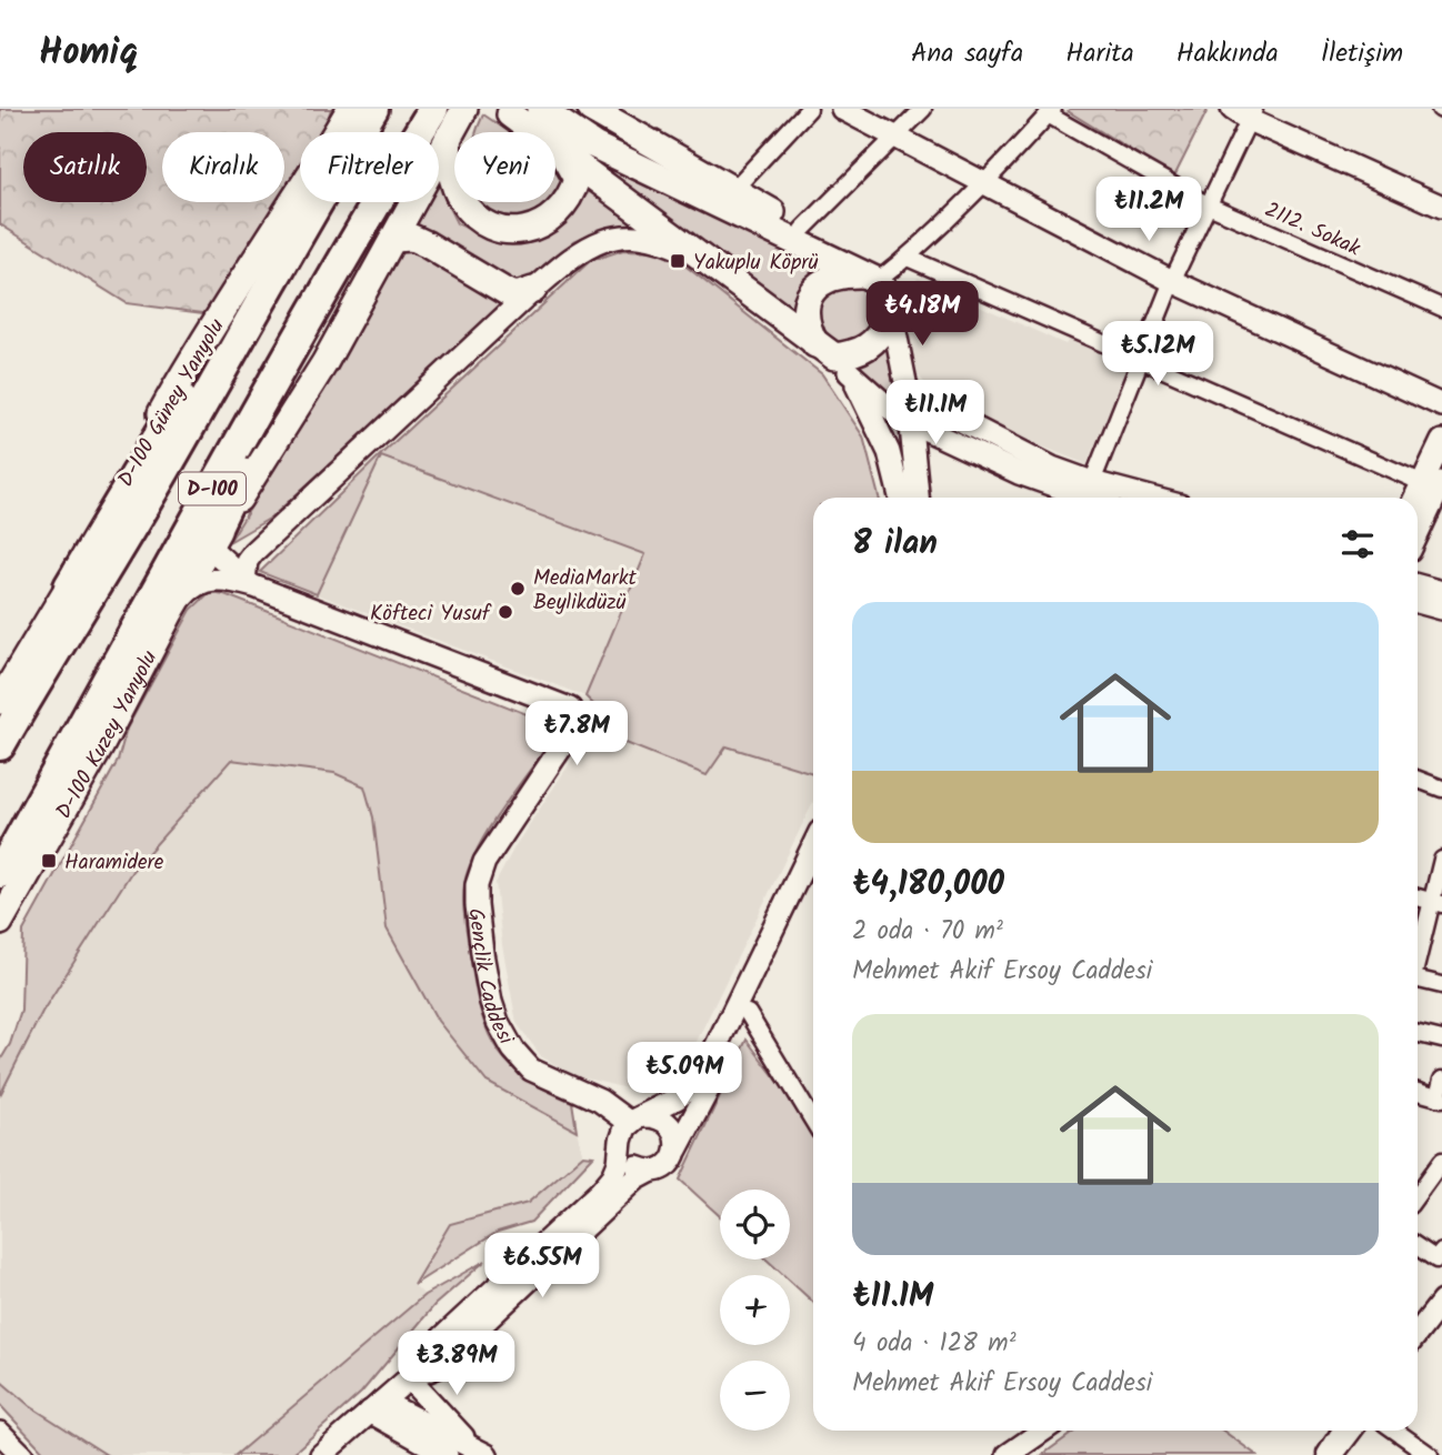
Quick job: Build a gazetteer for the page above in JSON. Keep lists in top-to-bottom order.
{
  "streets": {
    "highway": ["D-100"],
    "main road": ["D-100 Kuzey Yanyolu", "Gençlik Caddesi"],
    "street": ["2112. Sokak"]
  },
  "places": {
    "transit": ["Yakuplu Köprü", "Haramidere"],
    "other": ["MediaMarkt Beylikdüzü", "Köfteci Yusuf"]
  },
  "page": {
    "header": "Homiq",
    "nav": [
      "Ana sayfa",
      "Harita",
      "Hakkında",
      "İletişim"
    ],
    "chip": [
      "Satılık",
      "Kiralık",
      "Filtreler",
      "Yeni"
    ],
    "price": [
      "₺11.2M",
      "₺4.18M",
      "₺5.12M",
      "₺11.1M",
      "₺7.8M",
      "₺5.09M",
      "₺6.55M",
      "₺3.89M"
    ],
    "heading": "8 ilan",
    "list": [
      {
        "name": "₺4,180,000",
        "note": "2 oda · 70 m² · Mehmet Akif Ersoy Caddesi"
      },
      {
        "name": "₺11.1M",
        "note": "4 oda · 128 m² · Mehmet Akif Ersoy Caddesi"
      }
    ],
    "map_buttons": ["+", "−"]
  }
}
